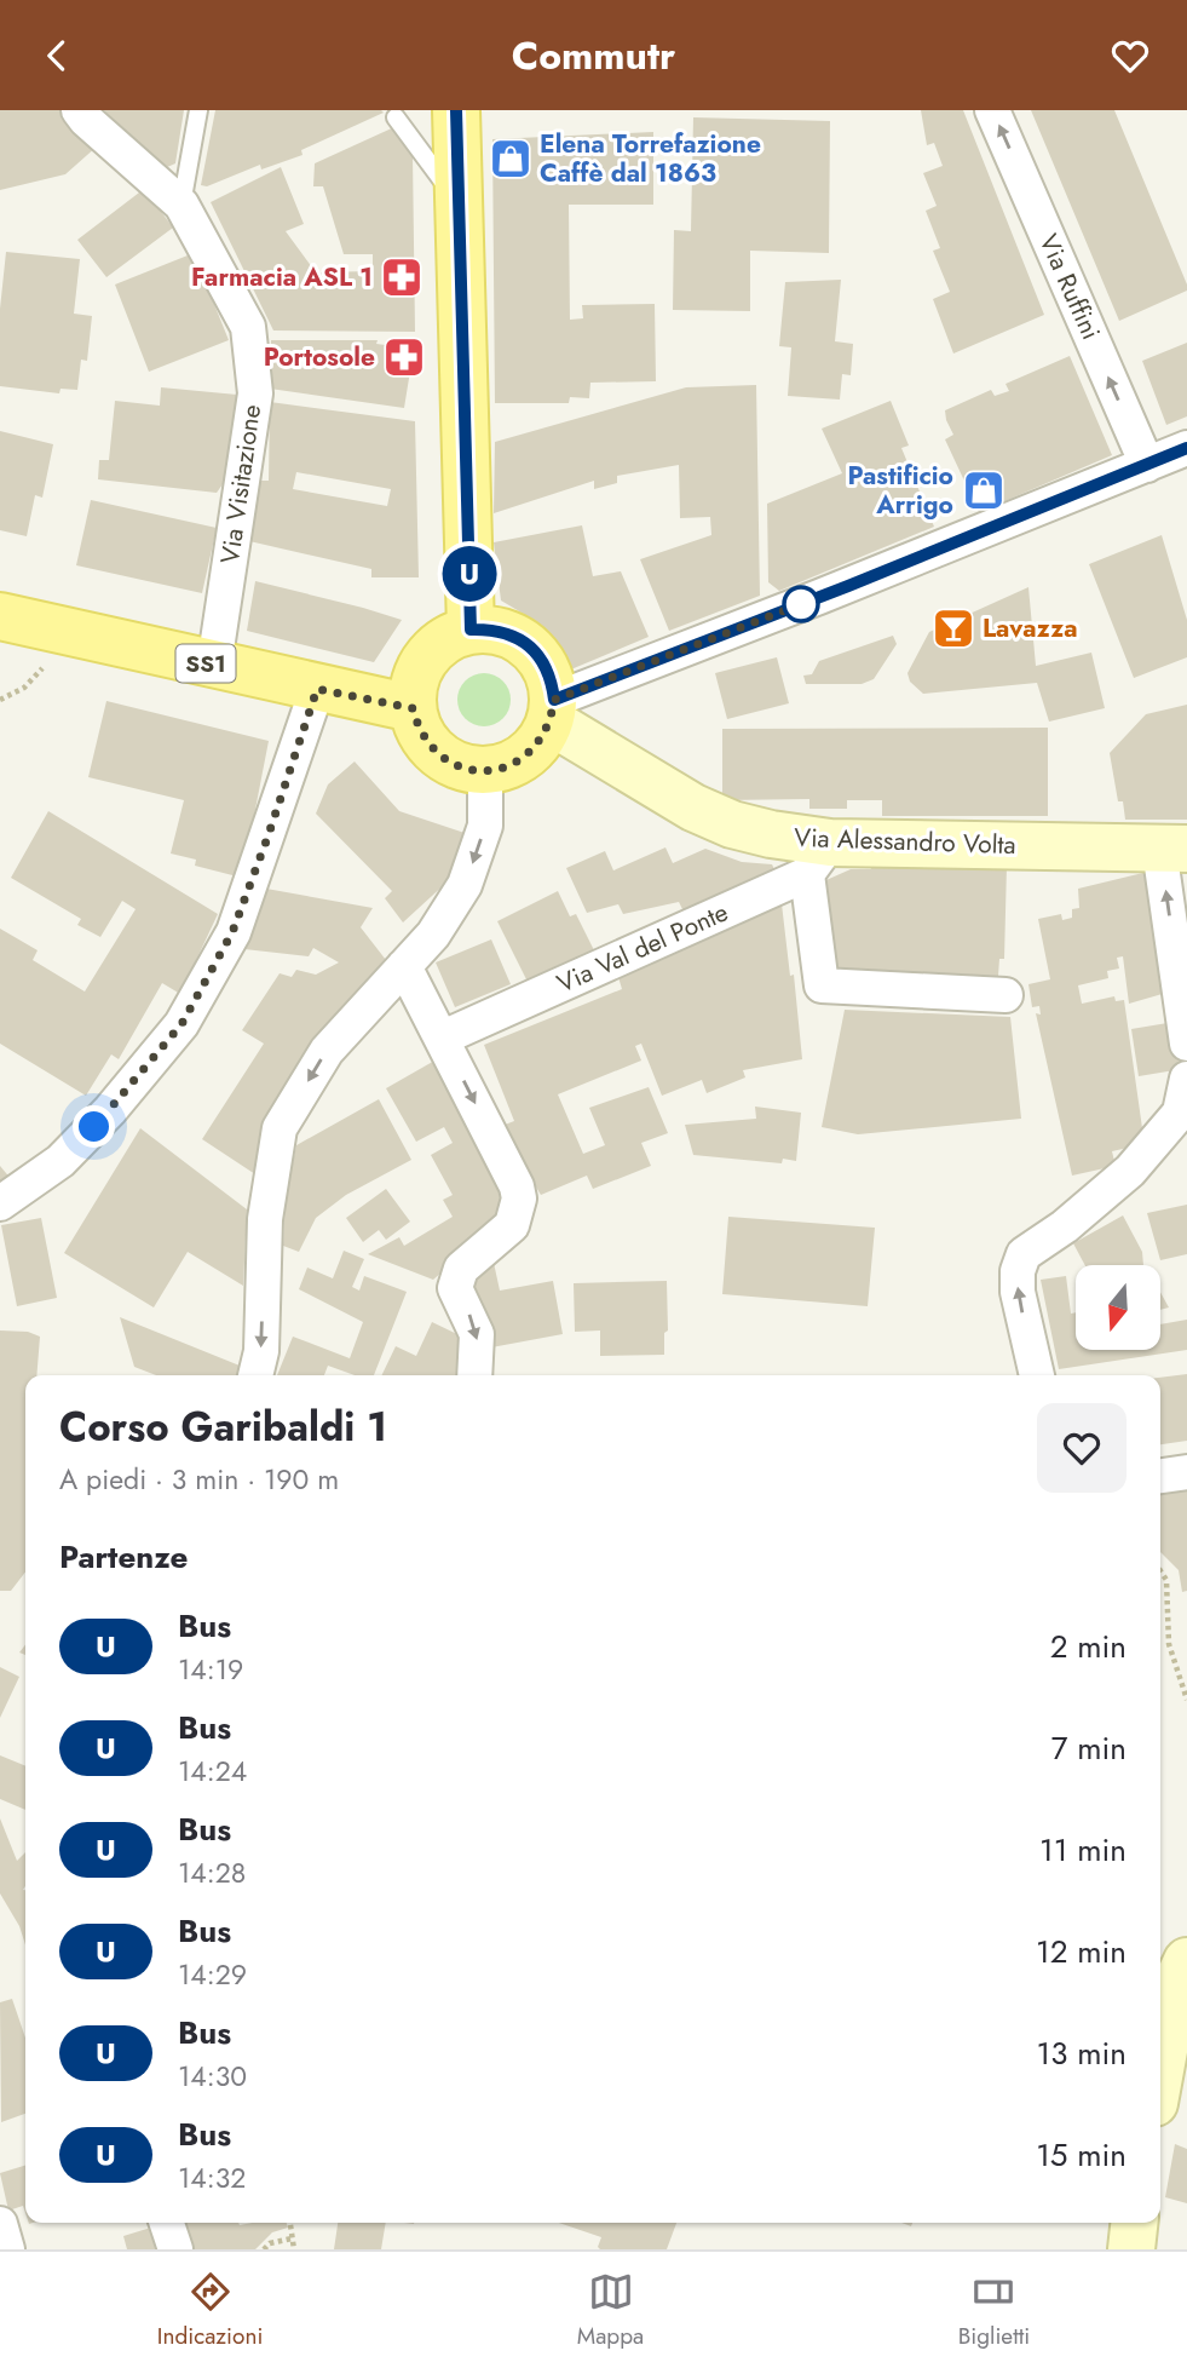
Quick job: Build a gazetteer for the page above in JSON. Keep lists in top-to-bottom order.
{
  "streets": {
    "main road": ["SS1", "Via Alessandro Volta"],
    "street": ["Via Ruffini", "Via Visitazione", "Via Val del Ponte"]
  },
  "crossings": [
    ["Via Visitazione", "SS1"],
    ["SS1", "Via Alessandro Volta"],
    ["Via Alessandro Volta", "Via Val del Ponte"]
  ],
  "one_way": ["Via Ruffini"],
  "places": {
    "shop": ["Elena Torrefazione Caffè dal 1863", "Pastificio Arrigo"],
    "pharmacy": ["Farmacia ASL 1", "Portosole"],
    "bar": ["Lavazza"]
  },
  "lines": ["bus line U"],
  "north": "bottom",
  "page": {
    "header": "Commutr",
    "on_map": "U",
    "heading": [
      ["Corso Garibaldi 1", "A piedi · 3 min · 190 m"],
      "Partenze"
    ],
    "list": [
      {
        "mark": "U",
        "name": "Bus",
        "note": "14:19",
        "value": "2 min"
      },
      {
        "mark": "U",
        "name": "Bus",
        "note": "14:24",
        "value": "7 min"
      },
      {
        "mark": "U",
        "name": "Bus",
        "note": "14:28",
        "value": "11 min"
      },
      {
        "mark": "U",
        "name": "Bus",
        "note": "14:29",
        "value": "12 min"
      },
      {
        "mark": "U",
        "name": "Bus",
        "note": "14:30",
        "value": "13 min"
      },
      {
        "mark": "U",
        "name": "Bus",
        "note": "14:32",
        "value": "15 min"
      }
    ],
    "tabs": ["Indicazioni", "Mappa", "Biglietti"]
  }
}
